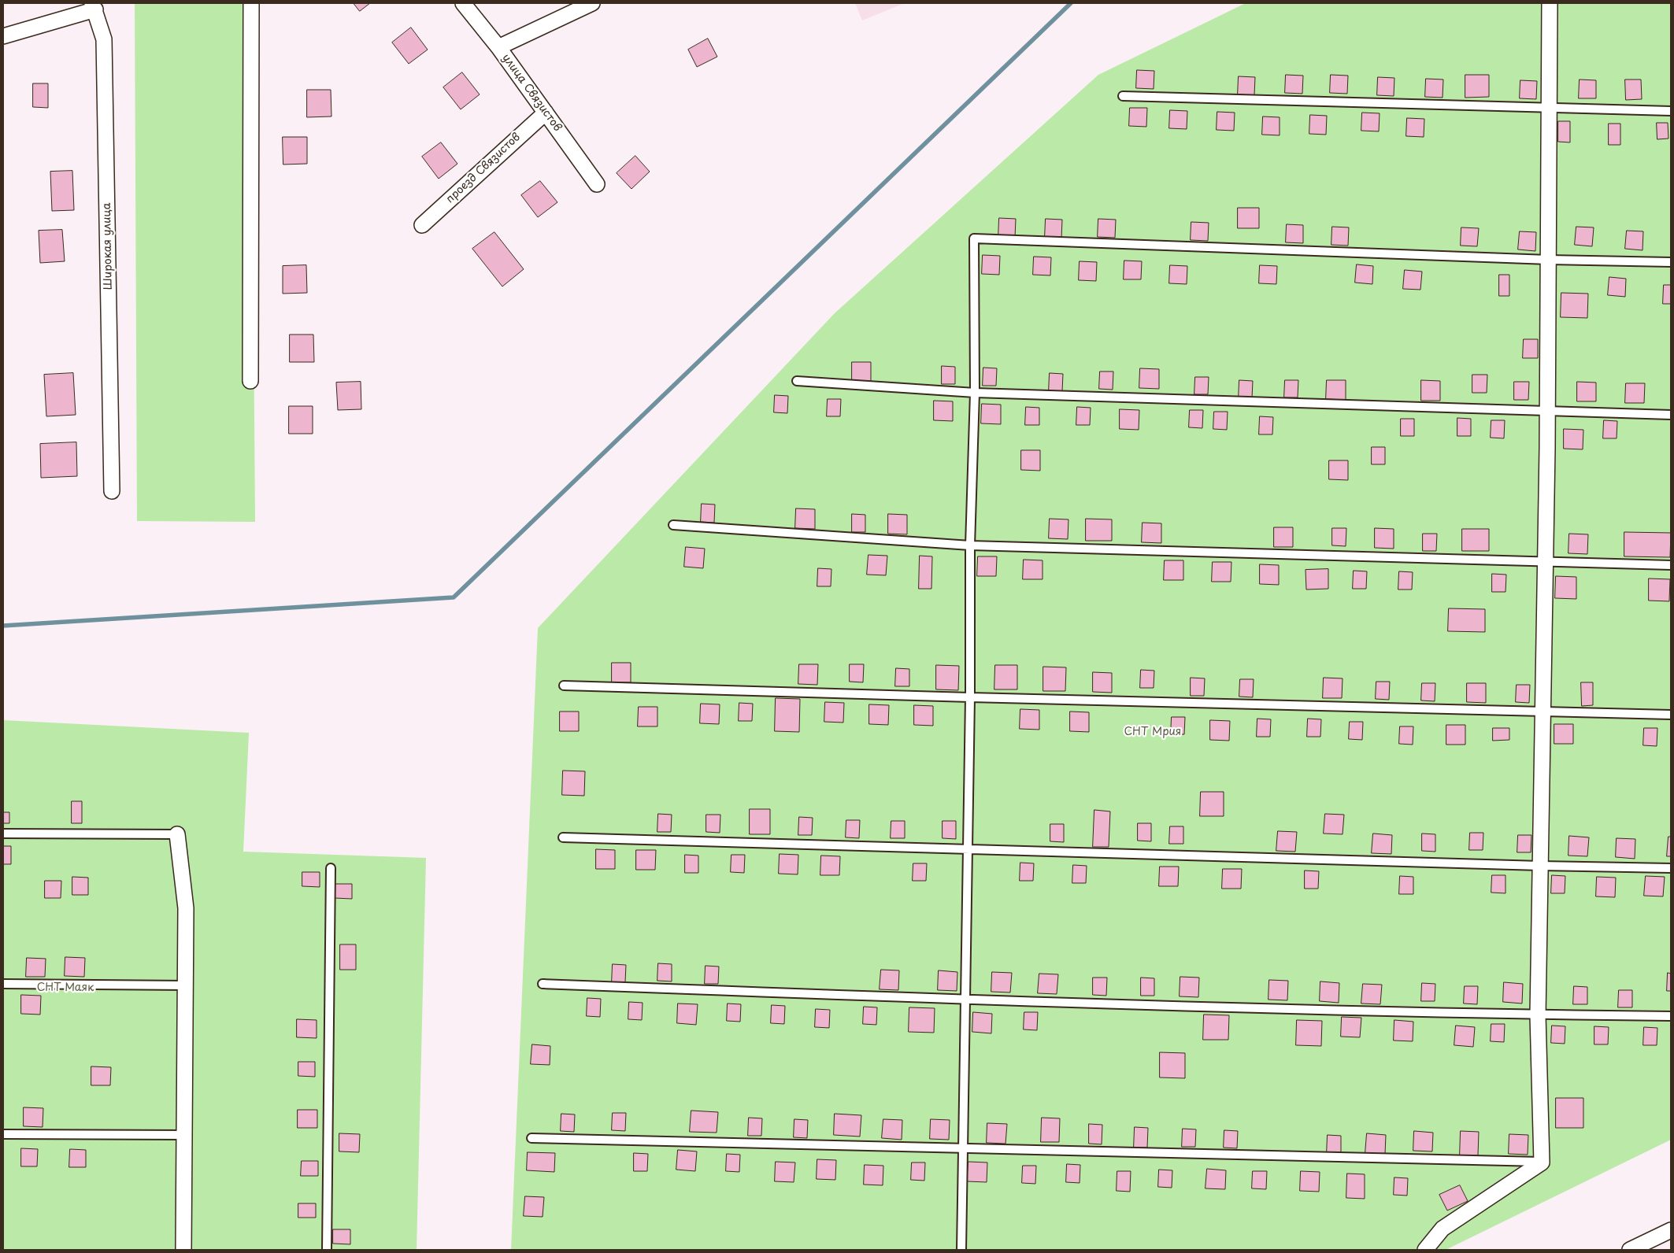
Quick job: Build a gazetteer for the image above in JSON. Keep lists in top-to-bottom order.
{
  "streets": {
    "street": ["улица Связистов", "проезд Связистов", "Широкая улица"]
  },
  "crossings": [
    ["улица Связистов", "проезд Связистов"]
  ],
  "parks": ["СНТ Мрия", "СНТ Маяк"]
}
